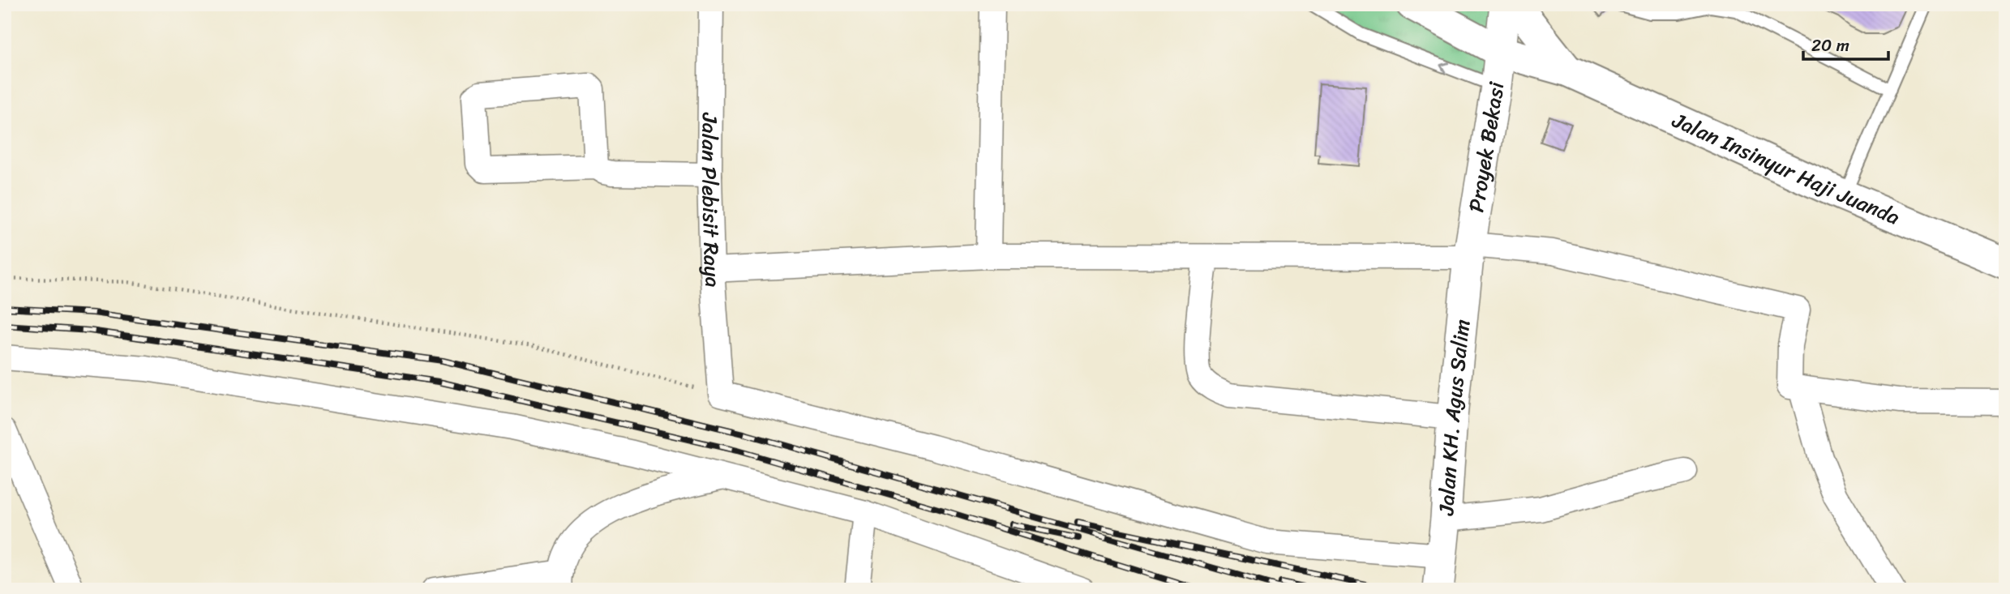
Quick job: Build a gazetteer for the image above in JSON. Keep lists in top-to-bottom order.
{
  "streets": {
    "main road": ["Jalan Insinyur Haji Juanda"],
    "street": ["Proyek Bekasi", "Jalan Plebisit Raya", "Jalan KH. Agus Salim"]
  },
  "crossings": [
    ["Proyek Bekasi", "Jalan Insinyur Haji Juanda"],
    ["Proyek Bekasi", "Jalan KH. Agus Salim"]
  ],
  "scale_bar": "20 m"
}
